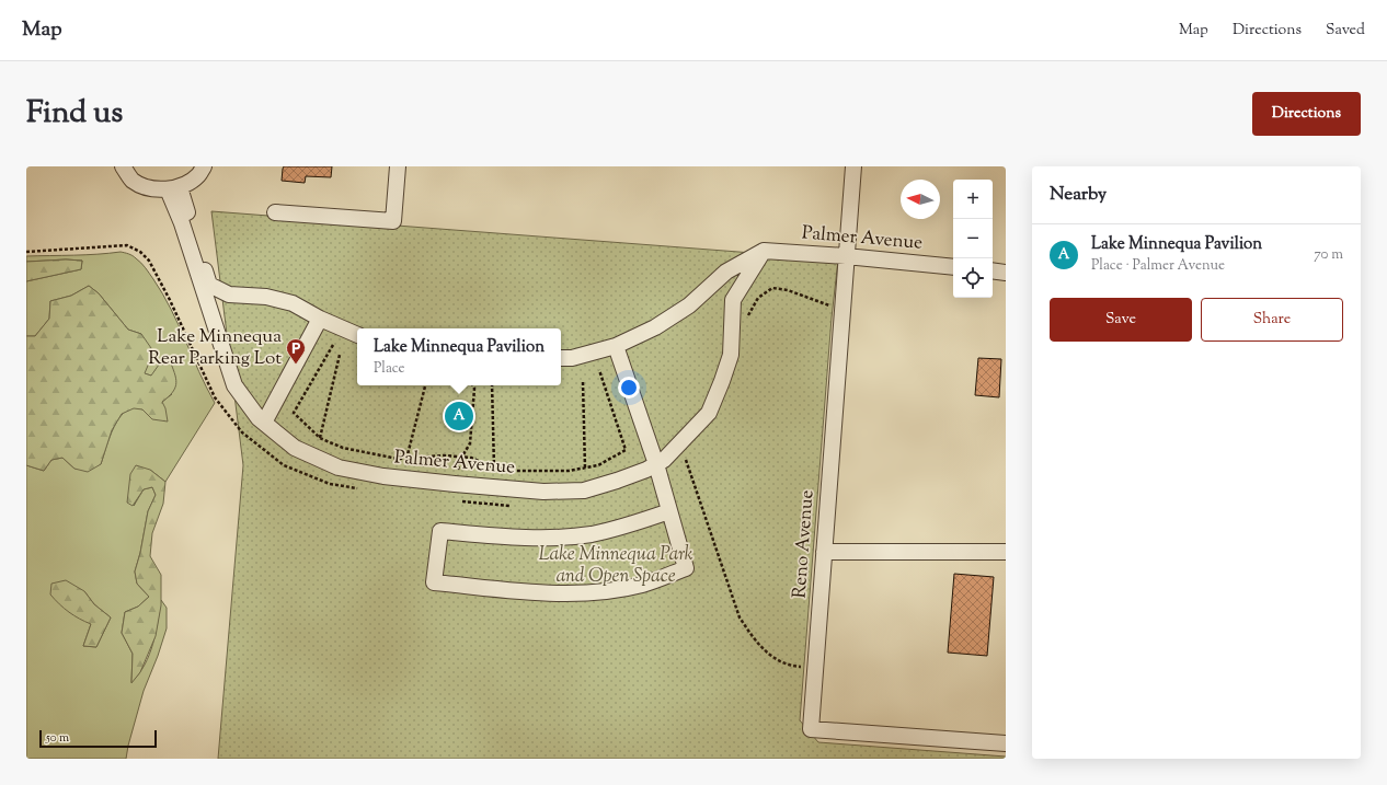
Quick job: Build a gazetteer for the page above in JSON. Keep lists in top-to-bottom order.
{
  "streets": {
    "street": ["Palmer Avenue", "Reno Avenue"]
  },
  "crossings": [
    ["Palmer Avenue", "Reno Avenue"]
  ],
  "parks": ["Lake Minnequa Park and Open Space"],
  "places": {
    "parking": ["Lake Minnequa Rear Parking Lot"]
  },
  "scale_bar": "50 m",
  "north": "left",
  "page": {
    "header": "Map",
    "nav": ["Map", "Directions", "Saved"],
    "title": "Find us",
    "buttons": [
      "Directions",
      ["Save", "Share"]
    ],
    "heading": "Nearby",
    "map_buttons": ["+", "−"],
    "list": [
      {
        "mark": "A",
        "name": "Lake Minnequa Pavilion",
        "note": "Place · Palmer Avenue",
        "value": "70 m"
      }
    ],
    "popup": ["Lake Minnequa Pavilion", "Place"],
    "pins": "A",
    "scale": "50 m"
  }
}
